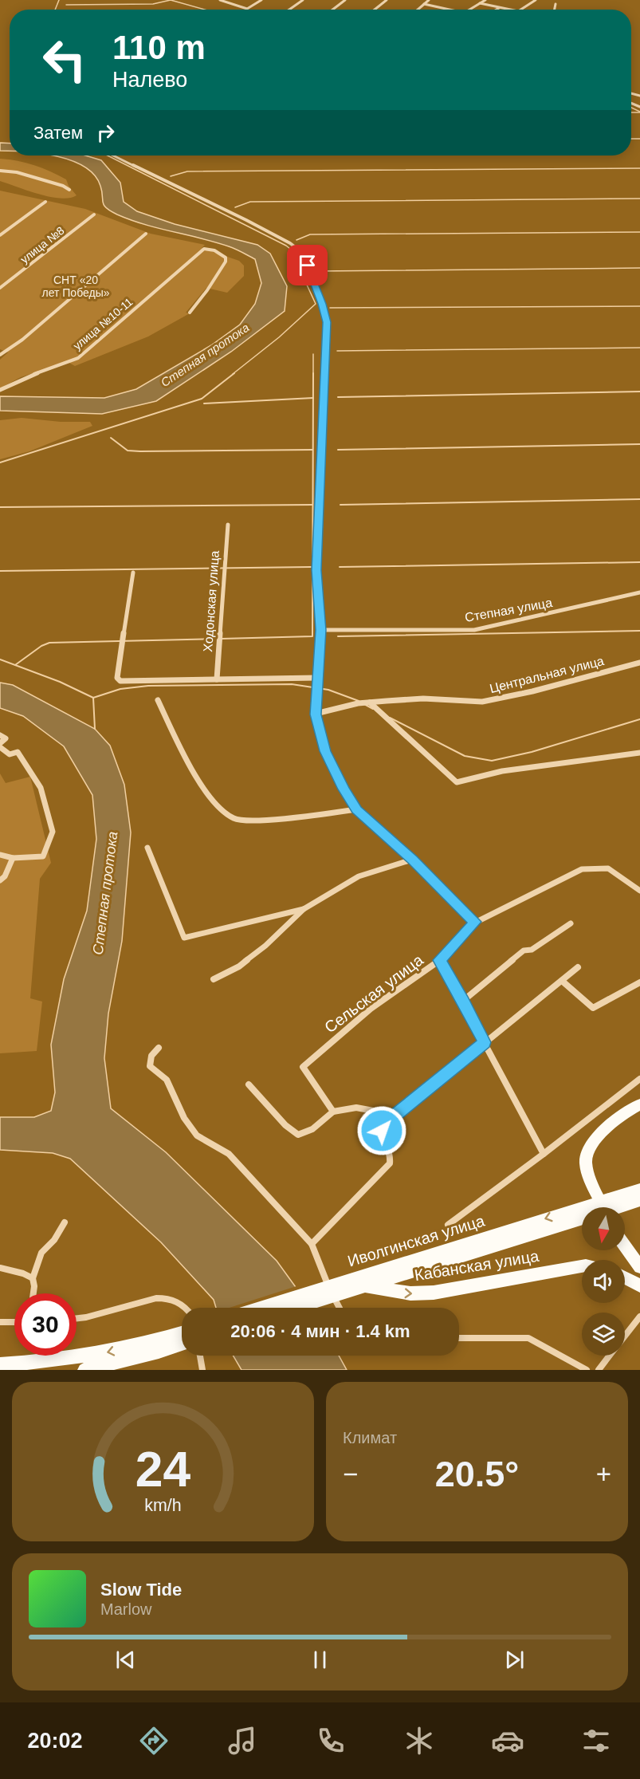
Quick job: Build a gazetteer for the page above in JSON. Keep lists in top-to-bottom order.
{
  "streets": {
    "main road": ["Иволгинская улица", "Кабанская улица"],
    "street": [
      "улица №8",
      "улица №10-11",
      "Ходонская улица",
      "Степная улица",
      "Центральная улица",
      "Сельская улица"
    ]
  },
  "crossings": [
    ["Иволгинская улица", "Кабанская улица"]
  ],
  "one_way": ["Кабанская улица"],
  "water": ["Степная протока"],
  "parks": ["СНТ «20 лет Победы»"],
  "north": "bottom",
  "page": {
    "turn": ["110 m", "Налево"],
    "then": "Затем",
    "limit": "30",
    "trip": "20:06 · 4 мин · 1.4 km",
    "tile": "Климат",
    "heat": ["−", "20.5°", "+"],
    "song": ["Slow Tide", "Marlow"],
    "tabs": "20:02",
    "gauge": ["24", "km/h"]
  }
}
